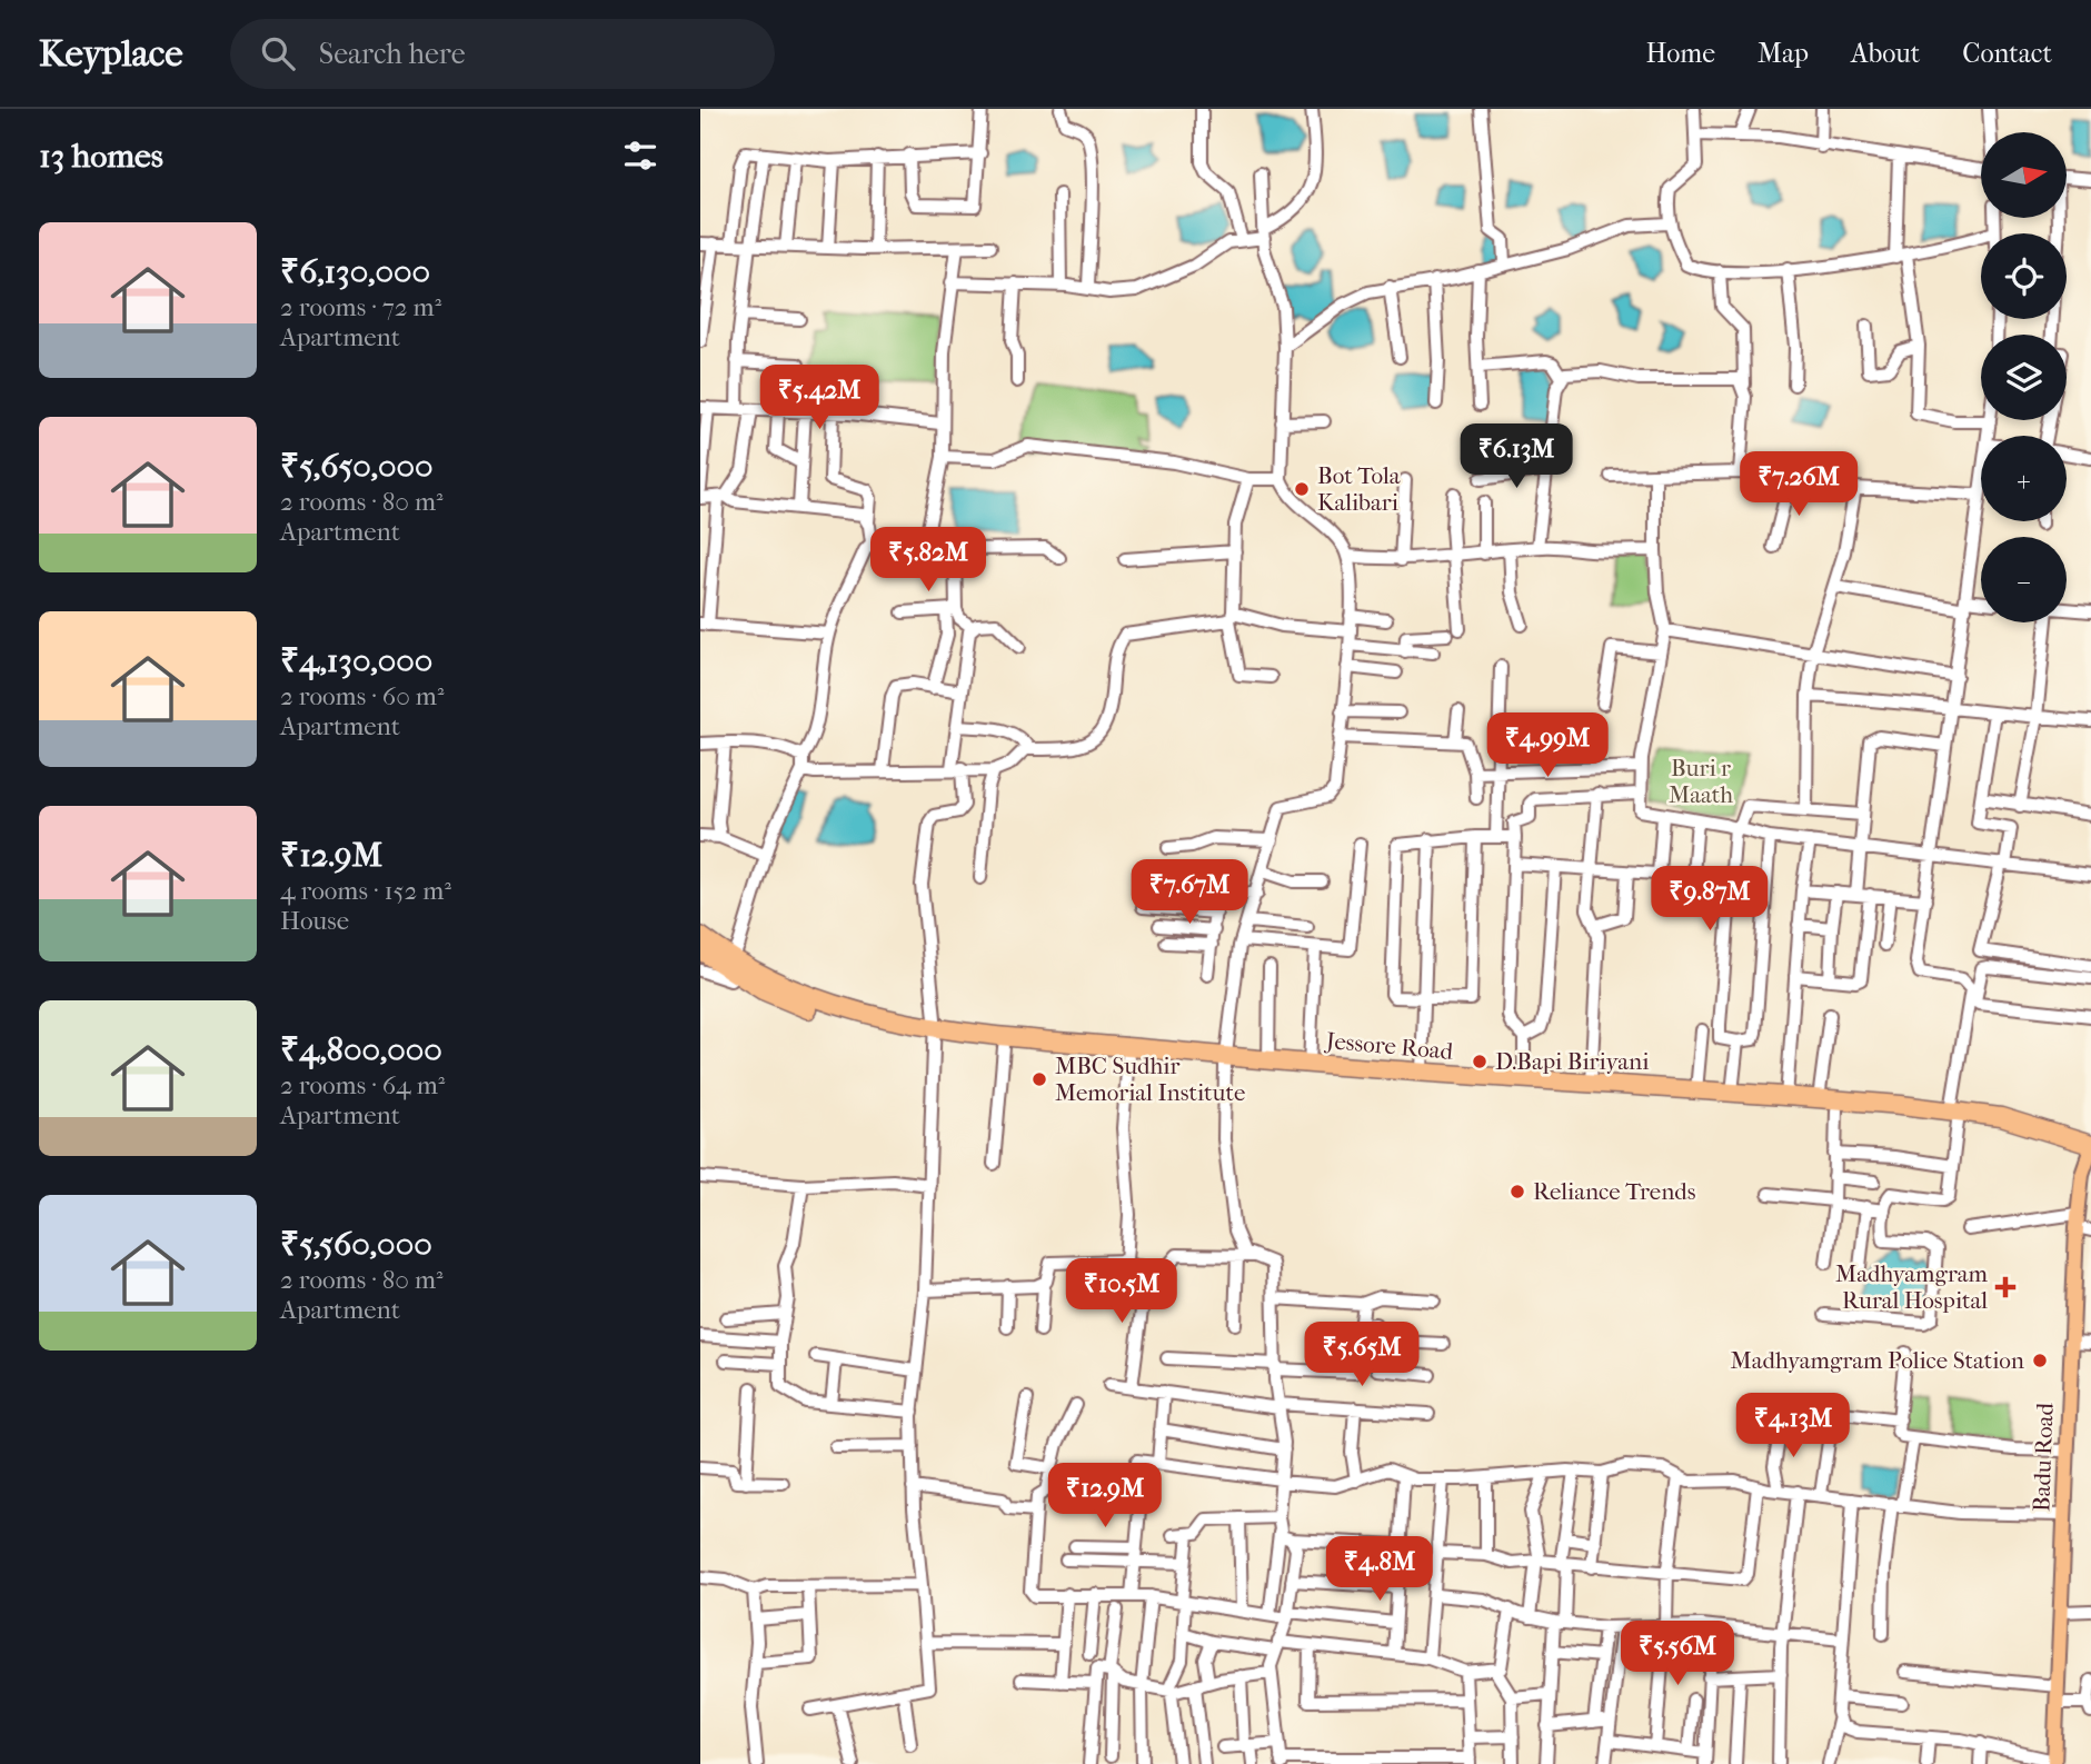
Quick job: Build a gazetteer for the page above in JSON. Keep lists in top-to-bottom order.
{
  "streets": {
    "highway": ["Jessore Road"],
    "main road": ["Badu Road"]
  },
  "crossings": [
    ["Jessore Road", "Badu Road"]
  ],
  "parks": ["Buri r Maath"],
  "places": {
    "other": [
      "Bot Tola Kalibari",
      "D.Bapi Biriyani",
      "MBC Sudhir Memorial Institute",
      "Reliance Trends",
      "Madhyamgram Police Station"
    ],
    "health": ["Madhyamgram Rural Hospital"]
  },
  "north": "right",
  "page": {
    "header": "Keyplace",
    "search": "Search here",
    "nav": [
      "Home",
      "Map",
      "About",
      "Contact"
    ],
    "heading": "13 homes",
    "map_buttons": ["+", "−"],
    "list": [
      {
        "name": "₹6,130,000",
        "note": "2 rooms · 72 m² · Apartment"
      },
      {
        "name": "₹5,650,000",
        "note": "2 rooms · 80 m² · Apartment"
      },
      {
        "name": "₹4,130,000",
        "note": "2 rooms · 60 m² · Apartment"
      },
      {
        "name": "₹12.9M",
        "note": "4 rooms · 152 m² · House"
      },
      {
        "name": "₹4,800,000",
        "note": "2 rooms · 64 m² · Apartment"
      },
      {
        "name": "₹5,560,000",
        "note": "2 rooms · 80 m² · Apartment"
      }
    ],
    "price": [
      "₹5.42M",
      "₹6.13M",
      "₹7.26M",
      "₹5.82M",
      "₹4.99M",
      "₹7.67M",
      "₹9.87M",
      "₹10.5M",
      "₹5.65M",
      "₹4.13M",
      "₹12.9M",
      "₹4.8M",
      "₹5.56M"
    ]
  }
}
